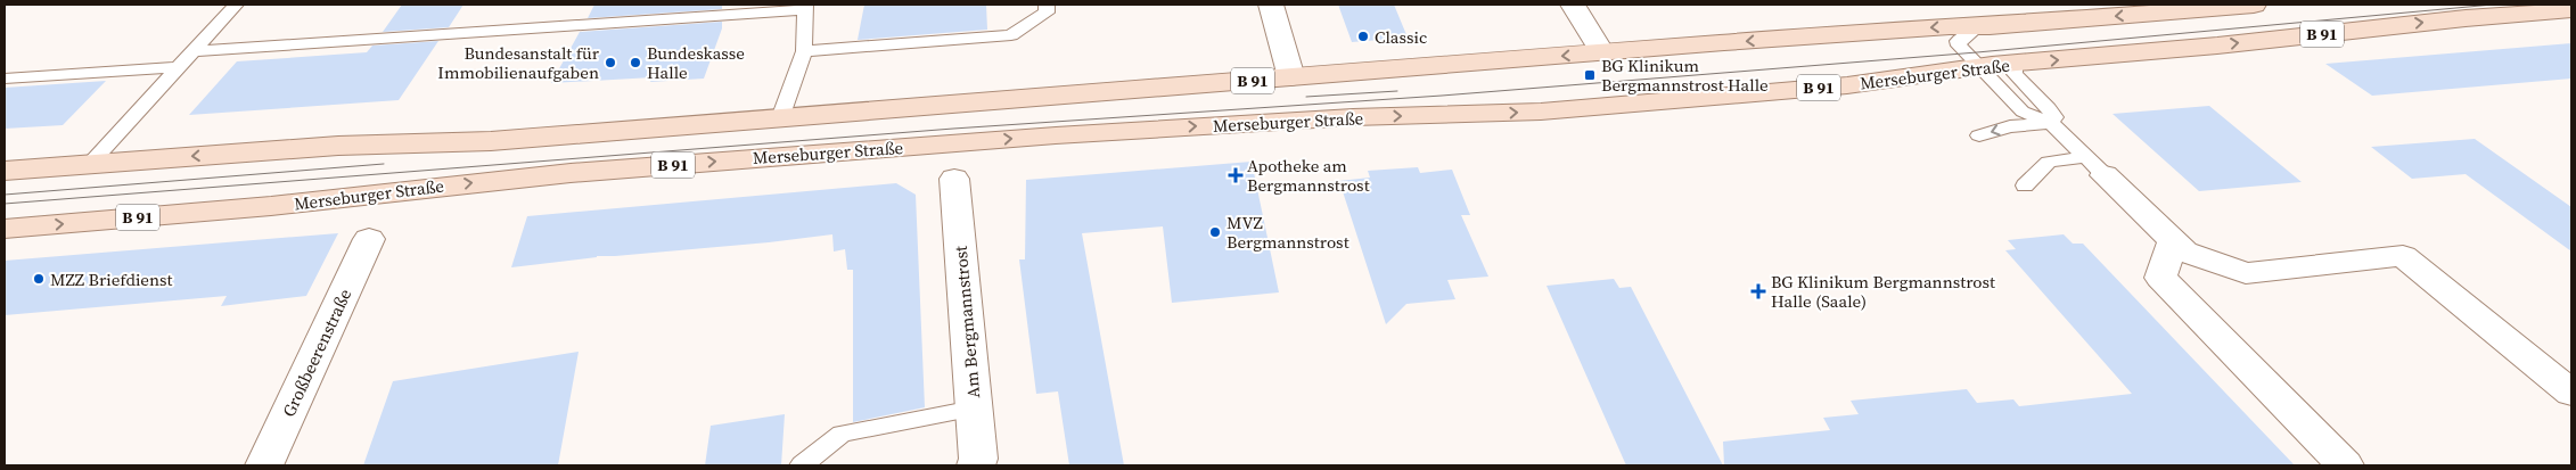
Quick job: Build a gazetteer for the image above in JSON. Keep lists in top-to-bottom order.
{
  "streets": {
    "main road": ["B 91", "Merseburger Straße"],
    "street": ["Am Bergmannstrost", "Großbeerenstraße"]
  },
  "places": {
    "other": [
      "Classic",
      "Bundesanstalt für Immobilienaufgaben",
      "Bundeskasse Halle",
      "MVZ Bergmannstrost",
      "MZZ Briefdienst"
    ],
    "transit": ["BG Klinikum Bergmannstrost Halle"],
    "health": ["Apotheke am Bergmannstrost", "BG Klinikum Bergmannstrost Halle (Saale)"]
  }
}
